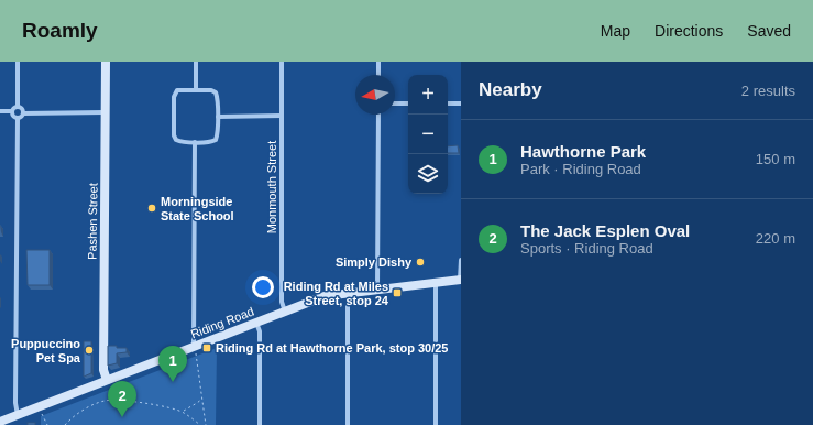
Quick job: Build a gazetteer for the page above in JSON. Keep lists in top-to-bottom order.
{
  "streets": {
    "main road": ["Pashen Street", "Riding Road"],
    "street": ["Monmouth Street"]
  },
  "crossings": [
    ["Monmouth Street", "Riding Road"],
    ["Pashen Street", "Riding Road"]
  ],
  "places": {
    "other": ["Morningside State School", "Simply Dishy", "Puppuccino Pet Spa"],
    "transit": ["Riding Rd at Miles Street, stop 24", "Riding Rd at Hawthorne Park, stop 30/25"]
  },
  "north": "left",
  "page": {
    "header": "Roamly",
    "nav": ["Map", "Directions", "Saved"],
    "heading": ["Nearby", "2 results"],
    "map_buttons": ["+", "−"],
    "list": [
      {
        "mark": "1",
        "name": "Hawthorne Park",
        "note": "Park · Riding Road",
        "value": "150 m"
      },
      {
        "mark": "2",
        "name": "The Jack Esplen Oval",
        "note": "Sports · Riding Road",
        "value": "220 m"
      }
    ],
    "pins": ["1", "2"]
  }
}
